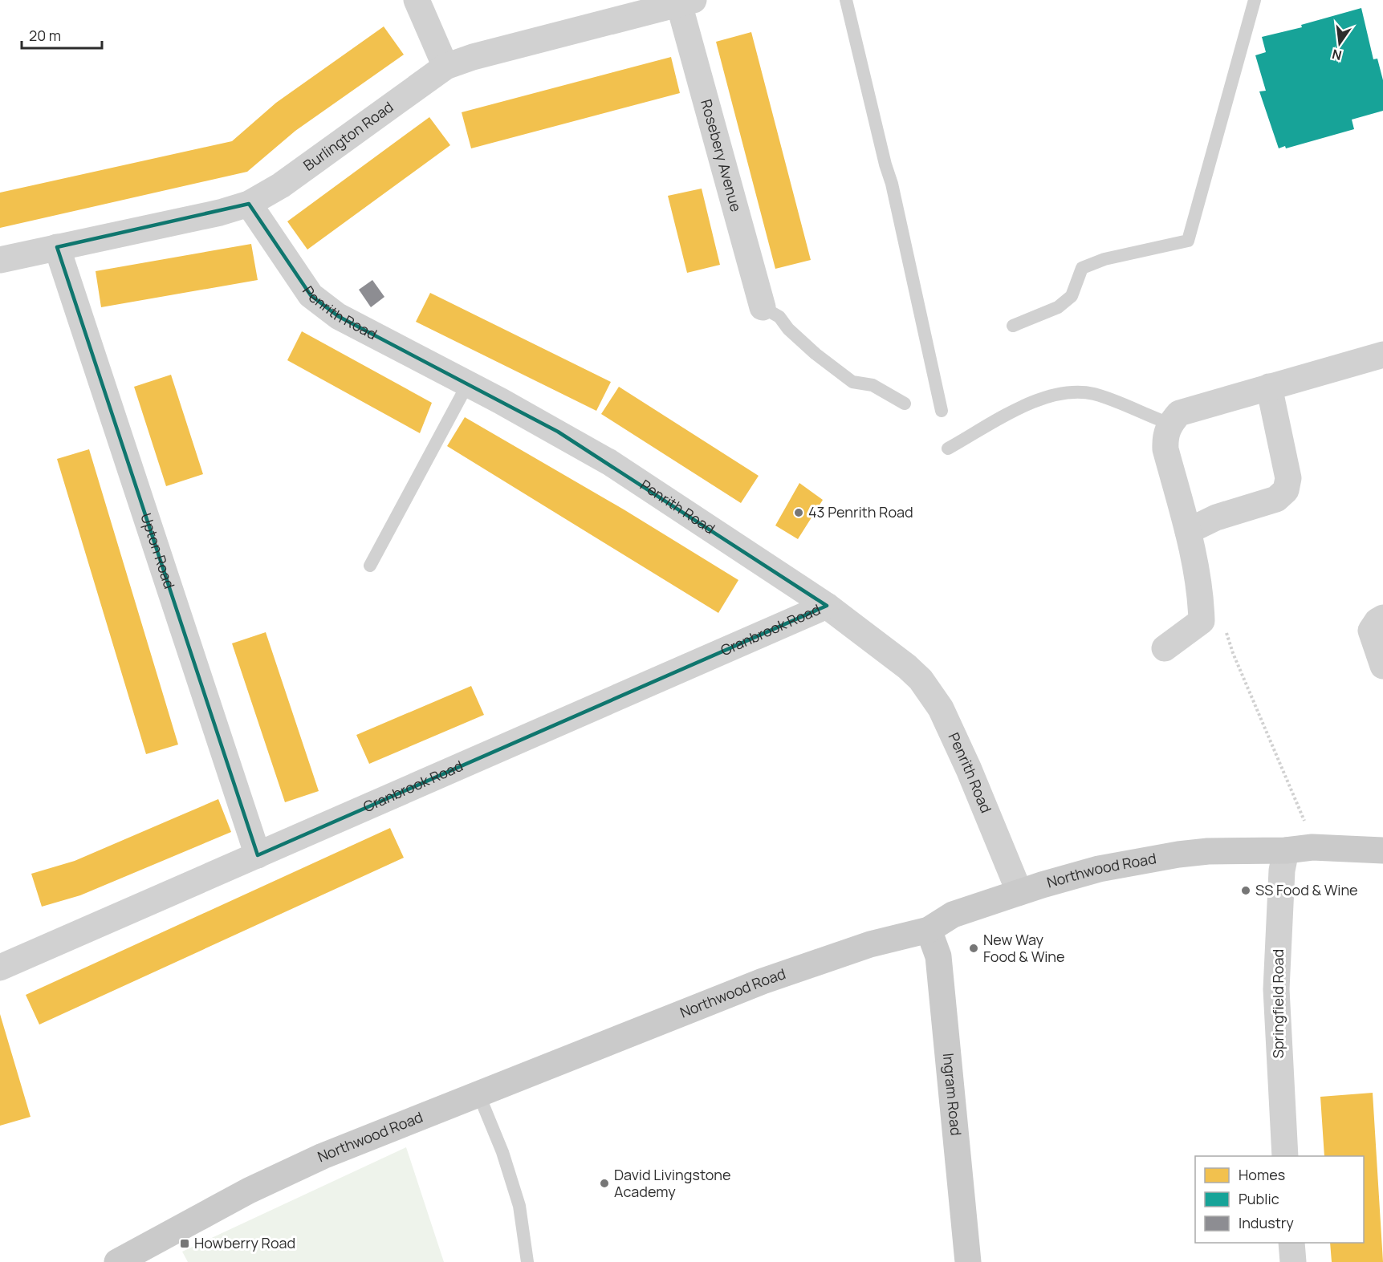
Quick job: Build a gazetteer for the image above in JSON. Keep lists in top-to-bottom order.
{
  "streets": {
    "street": [
      "Burlington Road",
      "Rosebery Avenue",
      "Penrith Road",
      "Upton Road",
      "Cranbrook Road",
      "Northwood Road",
      "Springfield Road",
      "Ingram Road"
    ]
  },
  "crossings": [
    ["Burlington Road", "Rosebery Avenue"],
    ["Burlington Road", "Penrith Road"],
    ["Burlington Road", "Upton Road"],
    ["Penrith Road", "Cranbrook Road"],
    ["Penrith Road", "Northwood Road"],
    ["Upton Road", "Cranbrook Road"],
    ["Northwood Road", "Springfield Road"],
    ["Northwood Road", "Ingram Road"]
  ],
  "places": {
    "other": [
      "43 Penrith Road",
      "SS Food & Wine",
      "New Way Food & Wine",
      "David Livingstone Academy"
    ],
    "transit": ["Howberry Road"]
  },
  "legend": ["Homes", "Public", "Industry"],
  "scale_bar": "20 m",
  "north": "bottom"
}
